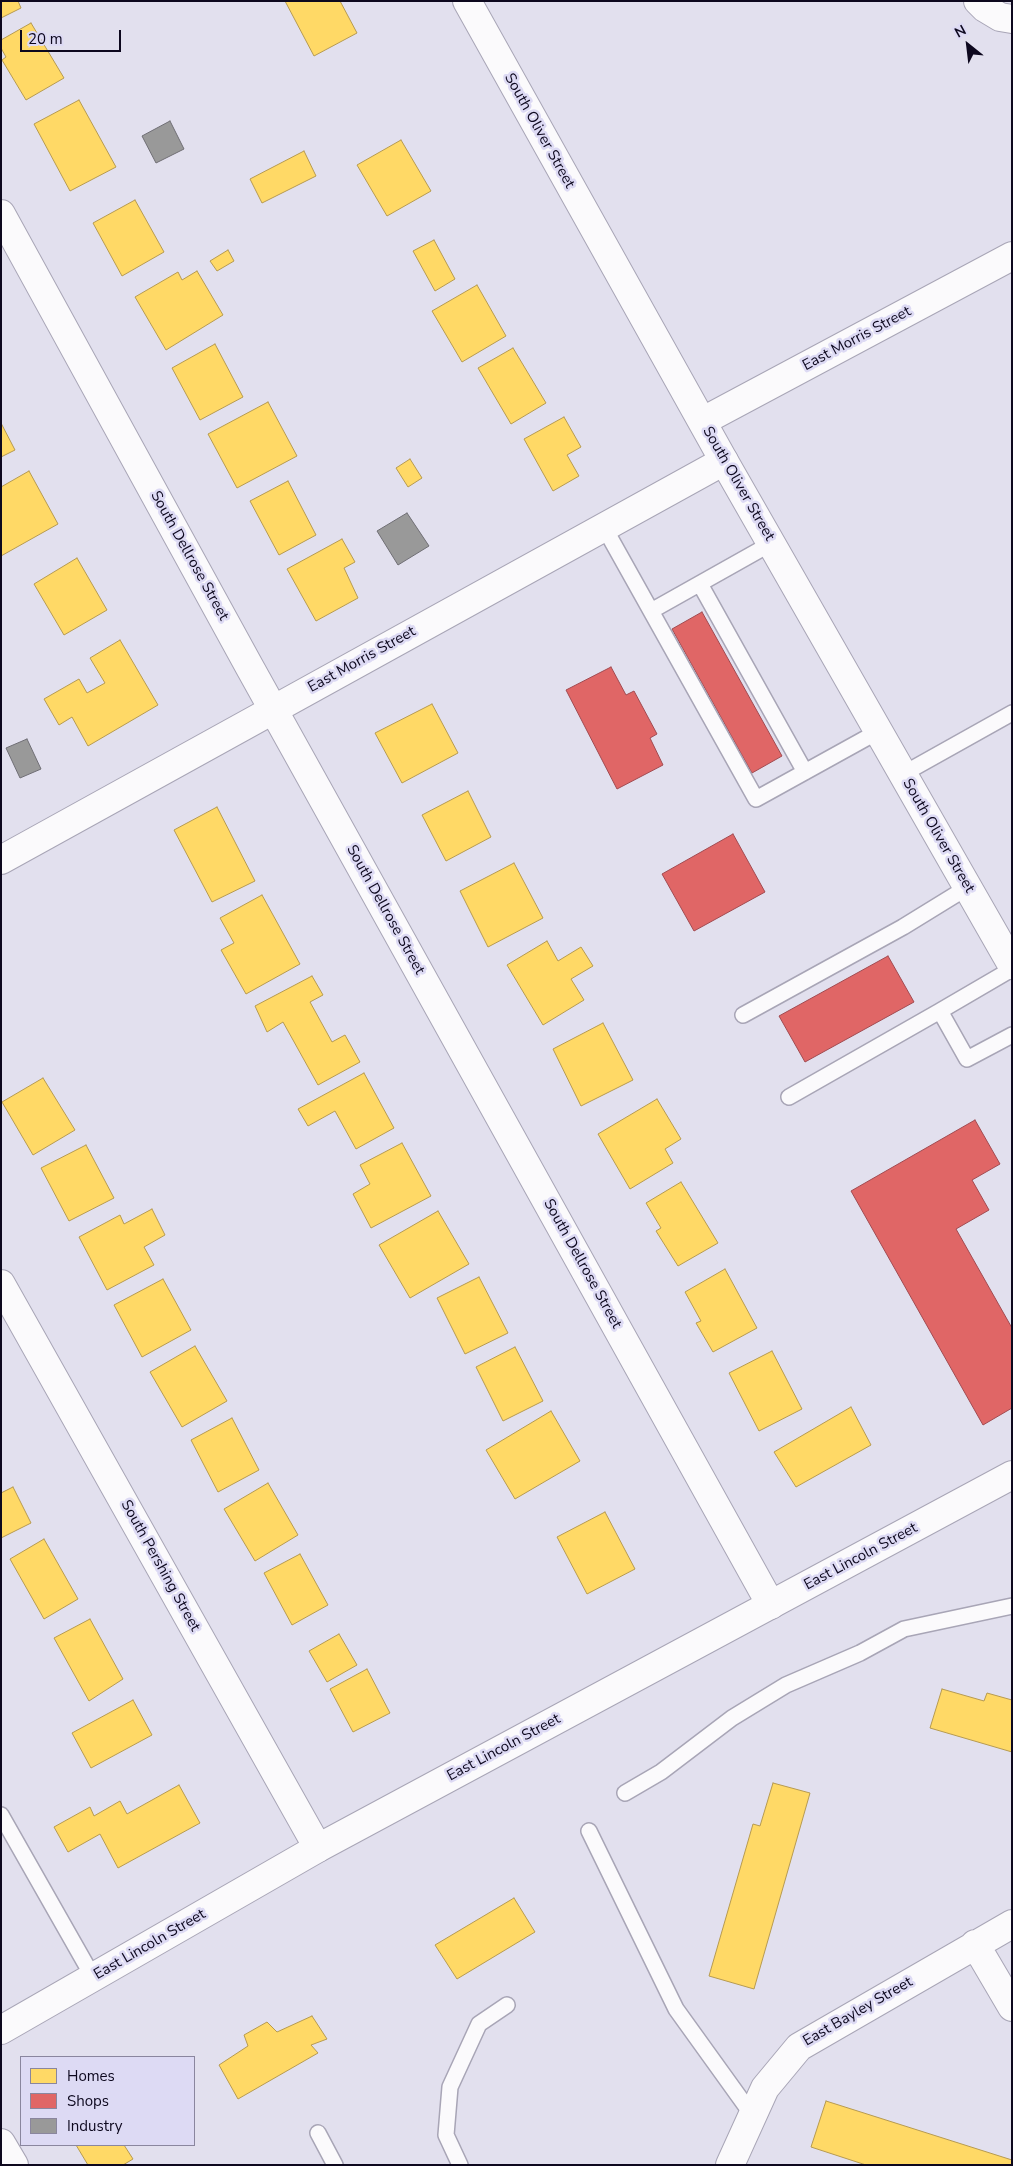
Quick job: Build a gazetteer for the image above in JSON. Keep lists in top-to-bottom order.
{
  "streets": {
    "street": [
      "South Oliver Street",
      "East Morris Street",
      "South Dellrose Street",
      "East Lincoln Street",
      "South Pershing Street",
      "East Bayley Street"
    ]
  },
  "crossings": [
    ["South Oliver Street", "East Morris Street"],
    ["East Morris Street", "South Dellrose Street"],
    ["South Dellrose Street", "East Lincoln Street"],
    ["East Lincoln Street", "South Pershing Street"]
  ],
  "legend": ["Homes", "Shops", "Industry"],
  "scale_bar": "20 m",
  "north": "top left"
}
